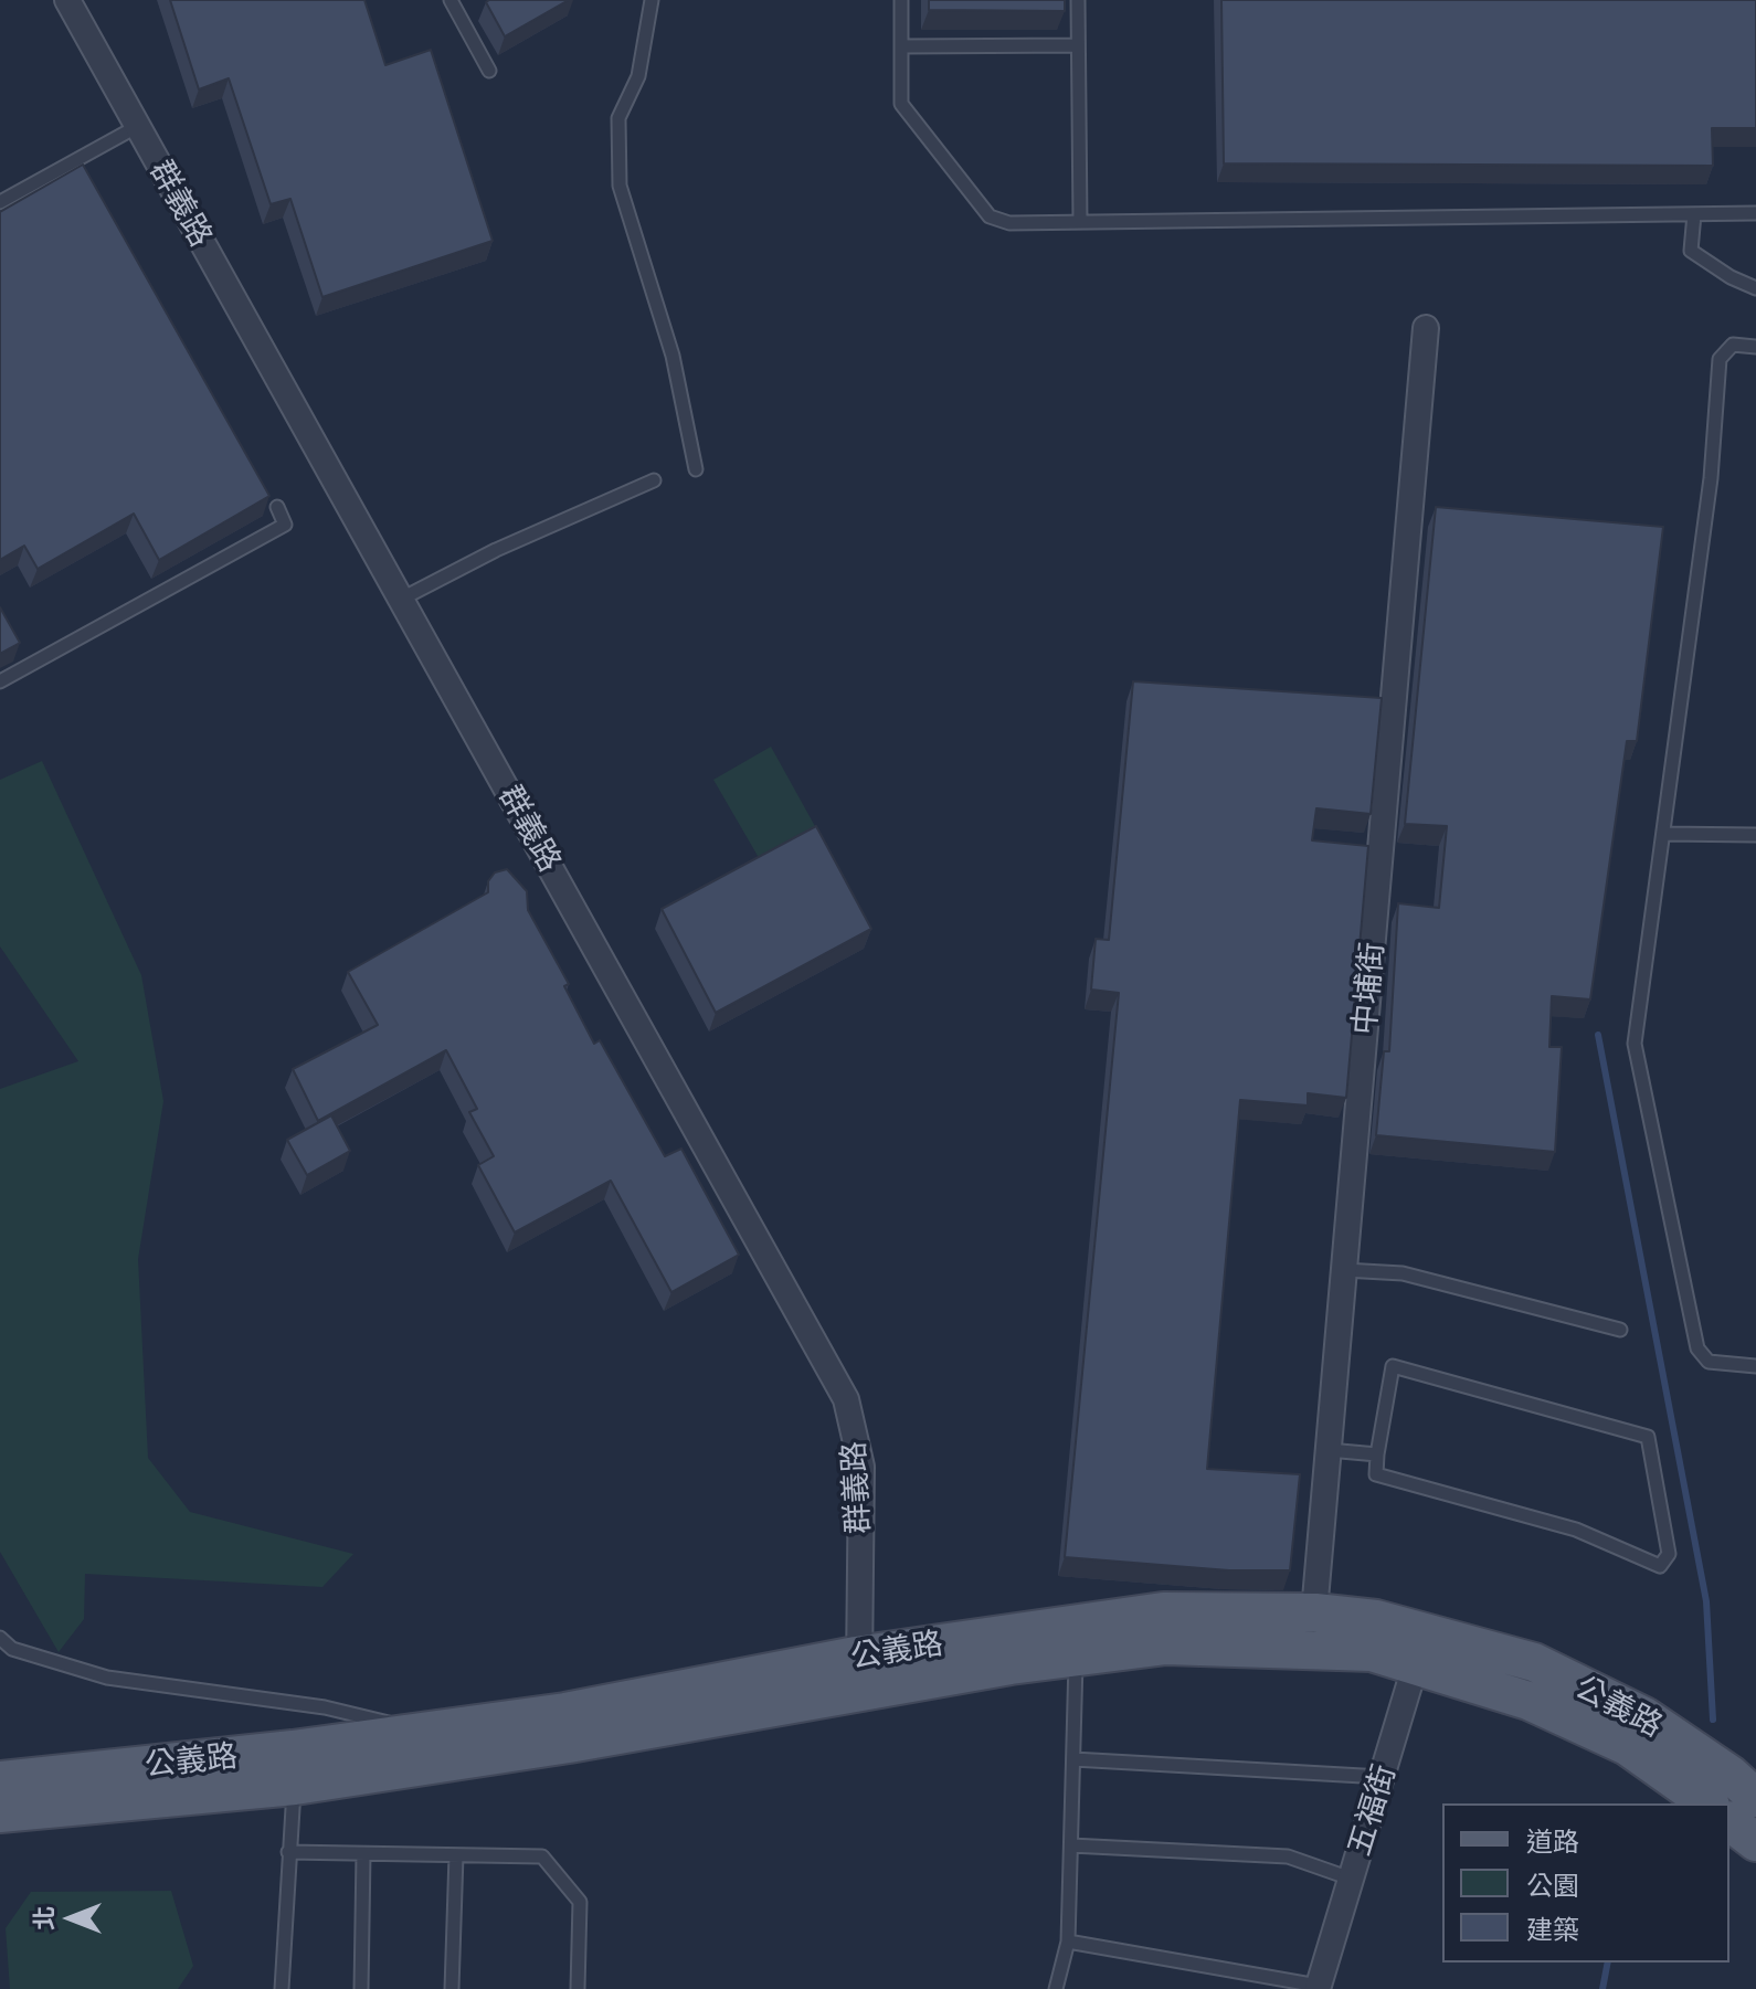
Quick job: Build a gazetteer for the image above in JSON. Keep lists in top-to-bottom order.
{
  "streets": {
    "main road": ["公義路"],
    "street": ["群義路", "中埔街", "五福街"]
  },
  "crossings": [
    ["群義路", "公義路"],
    ["中埔街", "公義路"],
    ["公義路", "五福街"]
  ],
  "legend": ["道路", "公園", "建築"],
  "north": "left"
}
